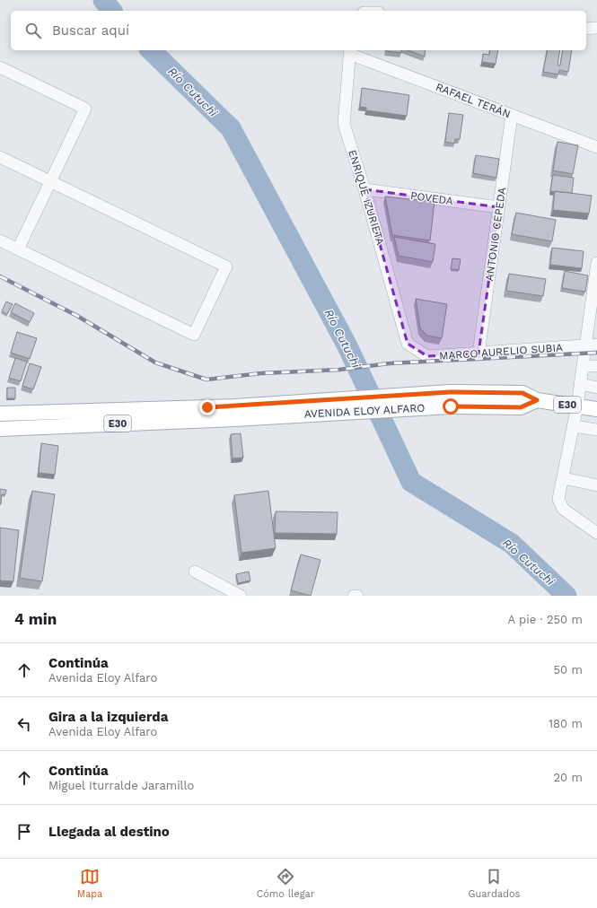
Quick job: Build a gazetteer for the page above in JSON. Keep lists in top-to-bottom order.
{
  "streets": {
    "main road": ["E30", "AVENIDA ELOY ALFARO"],
    "street": [
      "RAFAEL TERÁN",
      "ENRIQUE IZURIETA",
      "POVEDA",
      "ANTONIO CEPEDA",
      "MARCO AURELIO SUBIA"
    ]
  },
  "crossings": [
    ["RAFAEL TERÁN", "ENRIQUE IZURIETA"],
    ["RAFAEL TERÁN", "ANTONIO CEPEDA"],
    ["ENRIQUE IZURIETA", "POVEDA"],
    ["ENRIQUE IZURIETA", "MARCO AURELIO SUBIA"],
    ["POVEDA", "ANTONIO CEPEDA"],
    ["ANTONIO CEPEDA", "MARCO AURELIO SUBIA"],
    ["E30", "AVENIDA ELOY ALFARO"]
  ],
  "water": ["Río Cutuchi"],
  "page": {
    "search": "Buscar aquí",
    "heading": ["4 min", "A pie · 250 m"],
    "list": [
      ["Continúa", "Avenida Eloy Alfaro", "50 m"],
      ["Gira a la izquierda", "Avenida Eloy Alfaro", "180 m"],
      ["Continúa", "Miguel Iturralde Jaramillo", "20 m"],
      "Llegada al destino"
    ],
    "nav": ["Mapa", "Cómo llegar", "Guardados"]
  }
}
